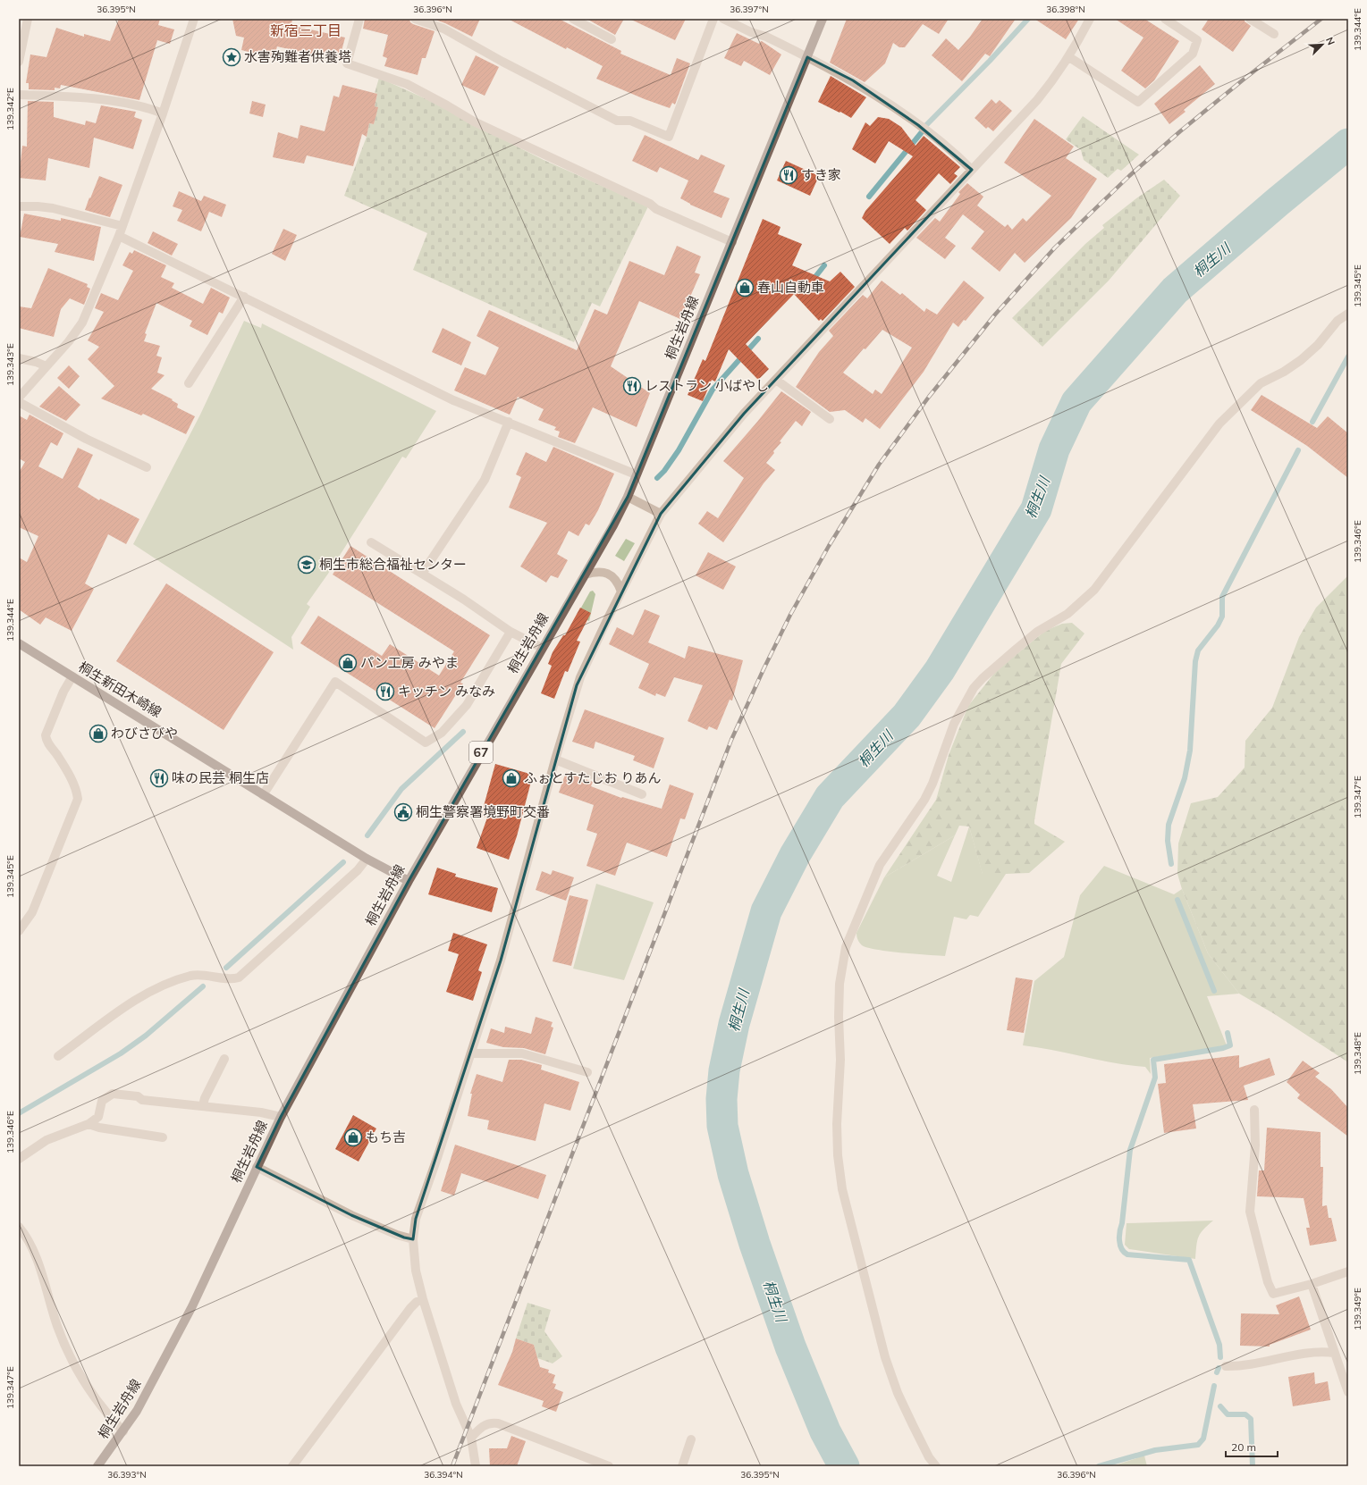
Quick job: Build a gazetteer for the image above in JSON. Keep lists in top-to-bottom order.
{
  "streets": {
    "main road": ["桐生岩舟線", "桐生新田木崎線", "67"]
  },
  "crossings": [
    ["桐生岩舟線", "桐生新田木崎線"]
  ],
  "districts": ["新宿三丁目"],
  "water": ["桐生川"],
  "places": {
    "place": ["水害殉難者供養塔"],
    "restaurant": [
      "すき家",
      "レストラン 小ばやし",
      "キッチン みなみ",
      "味の民芸 桐生店"
    ],
    "shop": [
      "春山自動車",
      "パン工房 みやま",
      "わびさびや",
      "ふぉとすたじお りあん",
      "もち吉"
    ],
    "school or university": ["桐生市総合福祉センター"],
    "public building": ["桐生警察署境野町交番"]
  },
  "scale_bar": "20 m",
  "north": "top right",
  "coordinates": [
    "36.395°N",
    "36.396°N",
    "36.397°N",
    "36.398°N",
    "139.344°E",
    "139.342°E",
    "139.345°E",
    "139.343°E",
    "139.346°E",
    "139.347°E",
    "139.348°E",
    "139.349°E",
    "36.393°N",
    "36.394°N"
  ]
}
